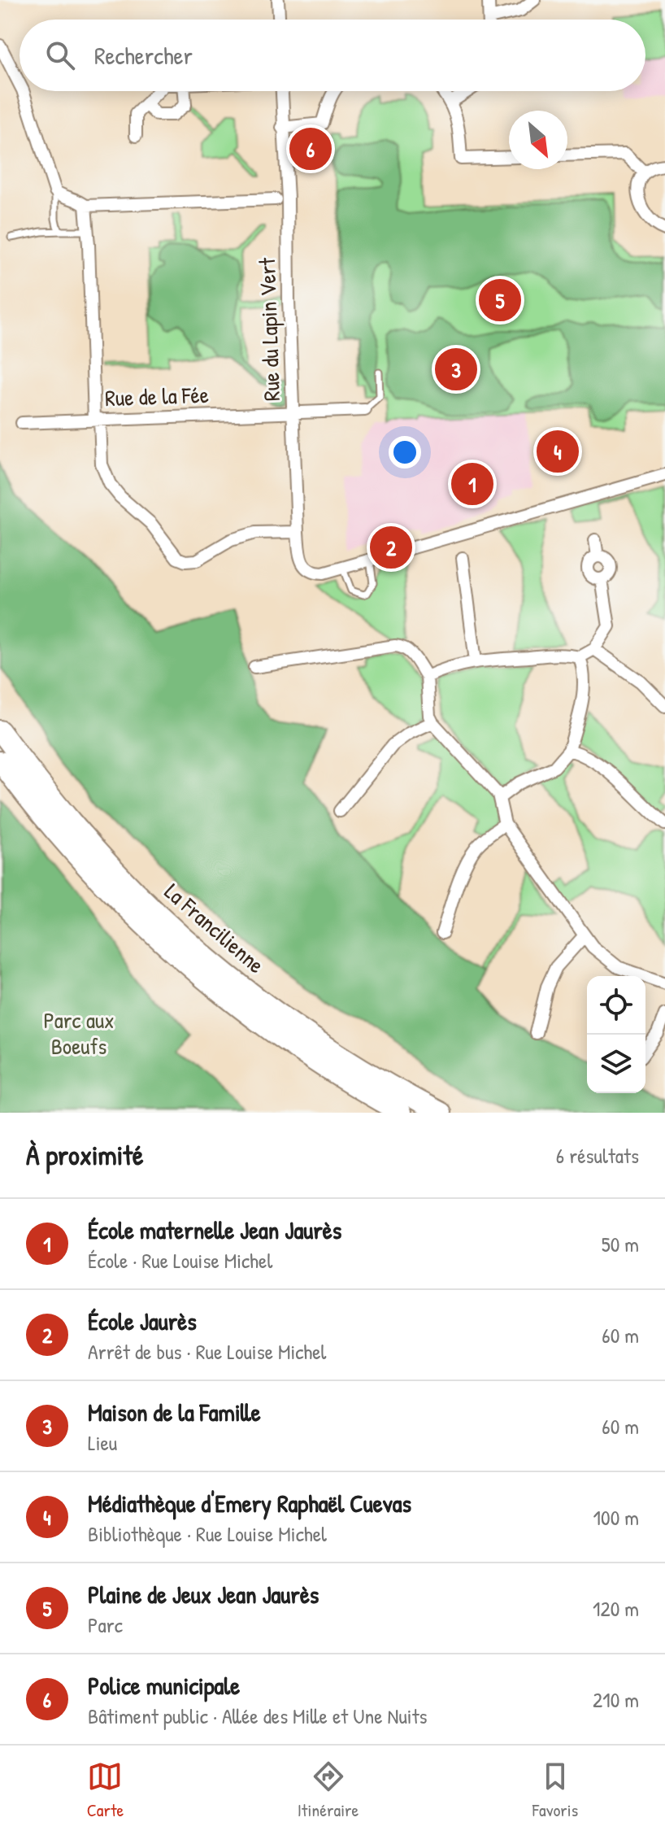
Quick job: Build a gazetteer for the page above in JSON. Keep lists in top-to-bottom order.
{
  "streets": {
    "highway": ["La Francilienne"],
    "street": ["Rue du Lapin Vert", "Rue de la Fée"]
  },
  "crossings": [
    ["Rue du Lapin Vert", "Rue de la Fée"]
  ],
  "parks": ["Parc aux Boeufs"],
  "north": "bottom right",
  "page": {
    "search": "Rechercher",
    "pins": [
      "6",
      "5",
      "3",
      "4",
      "1",
      "2"
    ],
    "heading": ["À proximité", "6 résultats"],
    "list": [
      {
        "mark": "1",
        "name": "École maternelle Jean Jaurès",
        "note": "École · Rue Louise Michel",
        "value": "50 m"
      },
      {
        "mark": "2",
        "name": "École Jaurès",
        "note": "Arrêt de bus · Rue Louise Michel",
        "value": "60 m"
      },
      {
        "mark": "3",
        "name": "Maison de la Famille",
        "note": "Lieu",
        "value": "60 m"
      },
      {
        "mark": "4",
        "name": "Médiathèque d'Emery Raphaël Cuevas",
        "note": "Bibliothèque · Rue Louise Michel",
        "value": "100 m"
      },
      {
        "mark": "5",
        "name": "Plaine de Jeux Jean Jaurès",
        "note": "Parc",
        "value": "120 m"
      },
      {
        "mark": "6",
        "name": "Police municipale",
        "note": "Bâtiment public · Allée des Mille et Une Nuits",
        "value": "210 m"
      }
    ],
    "nav": ["Carte", "Itinéraire", "Favoris"]
  }
}
